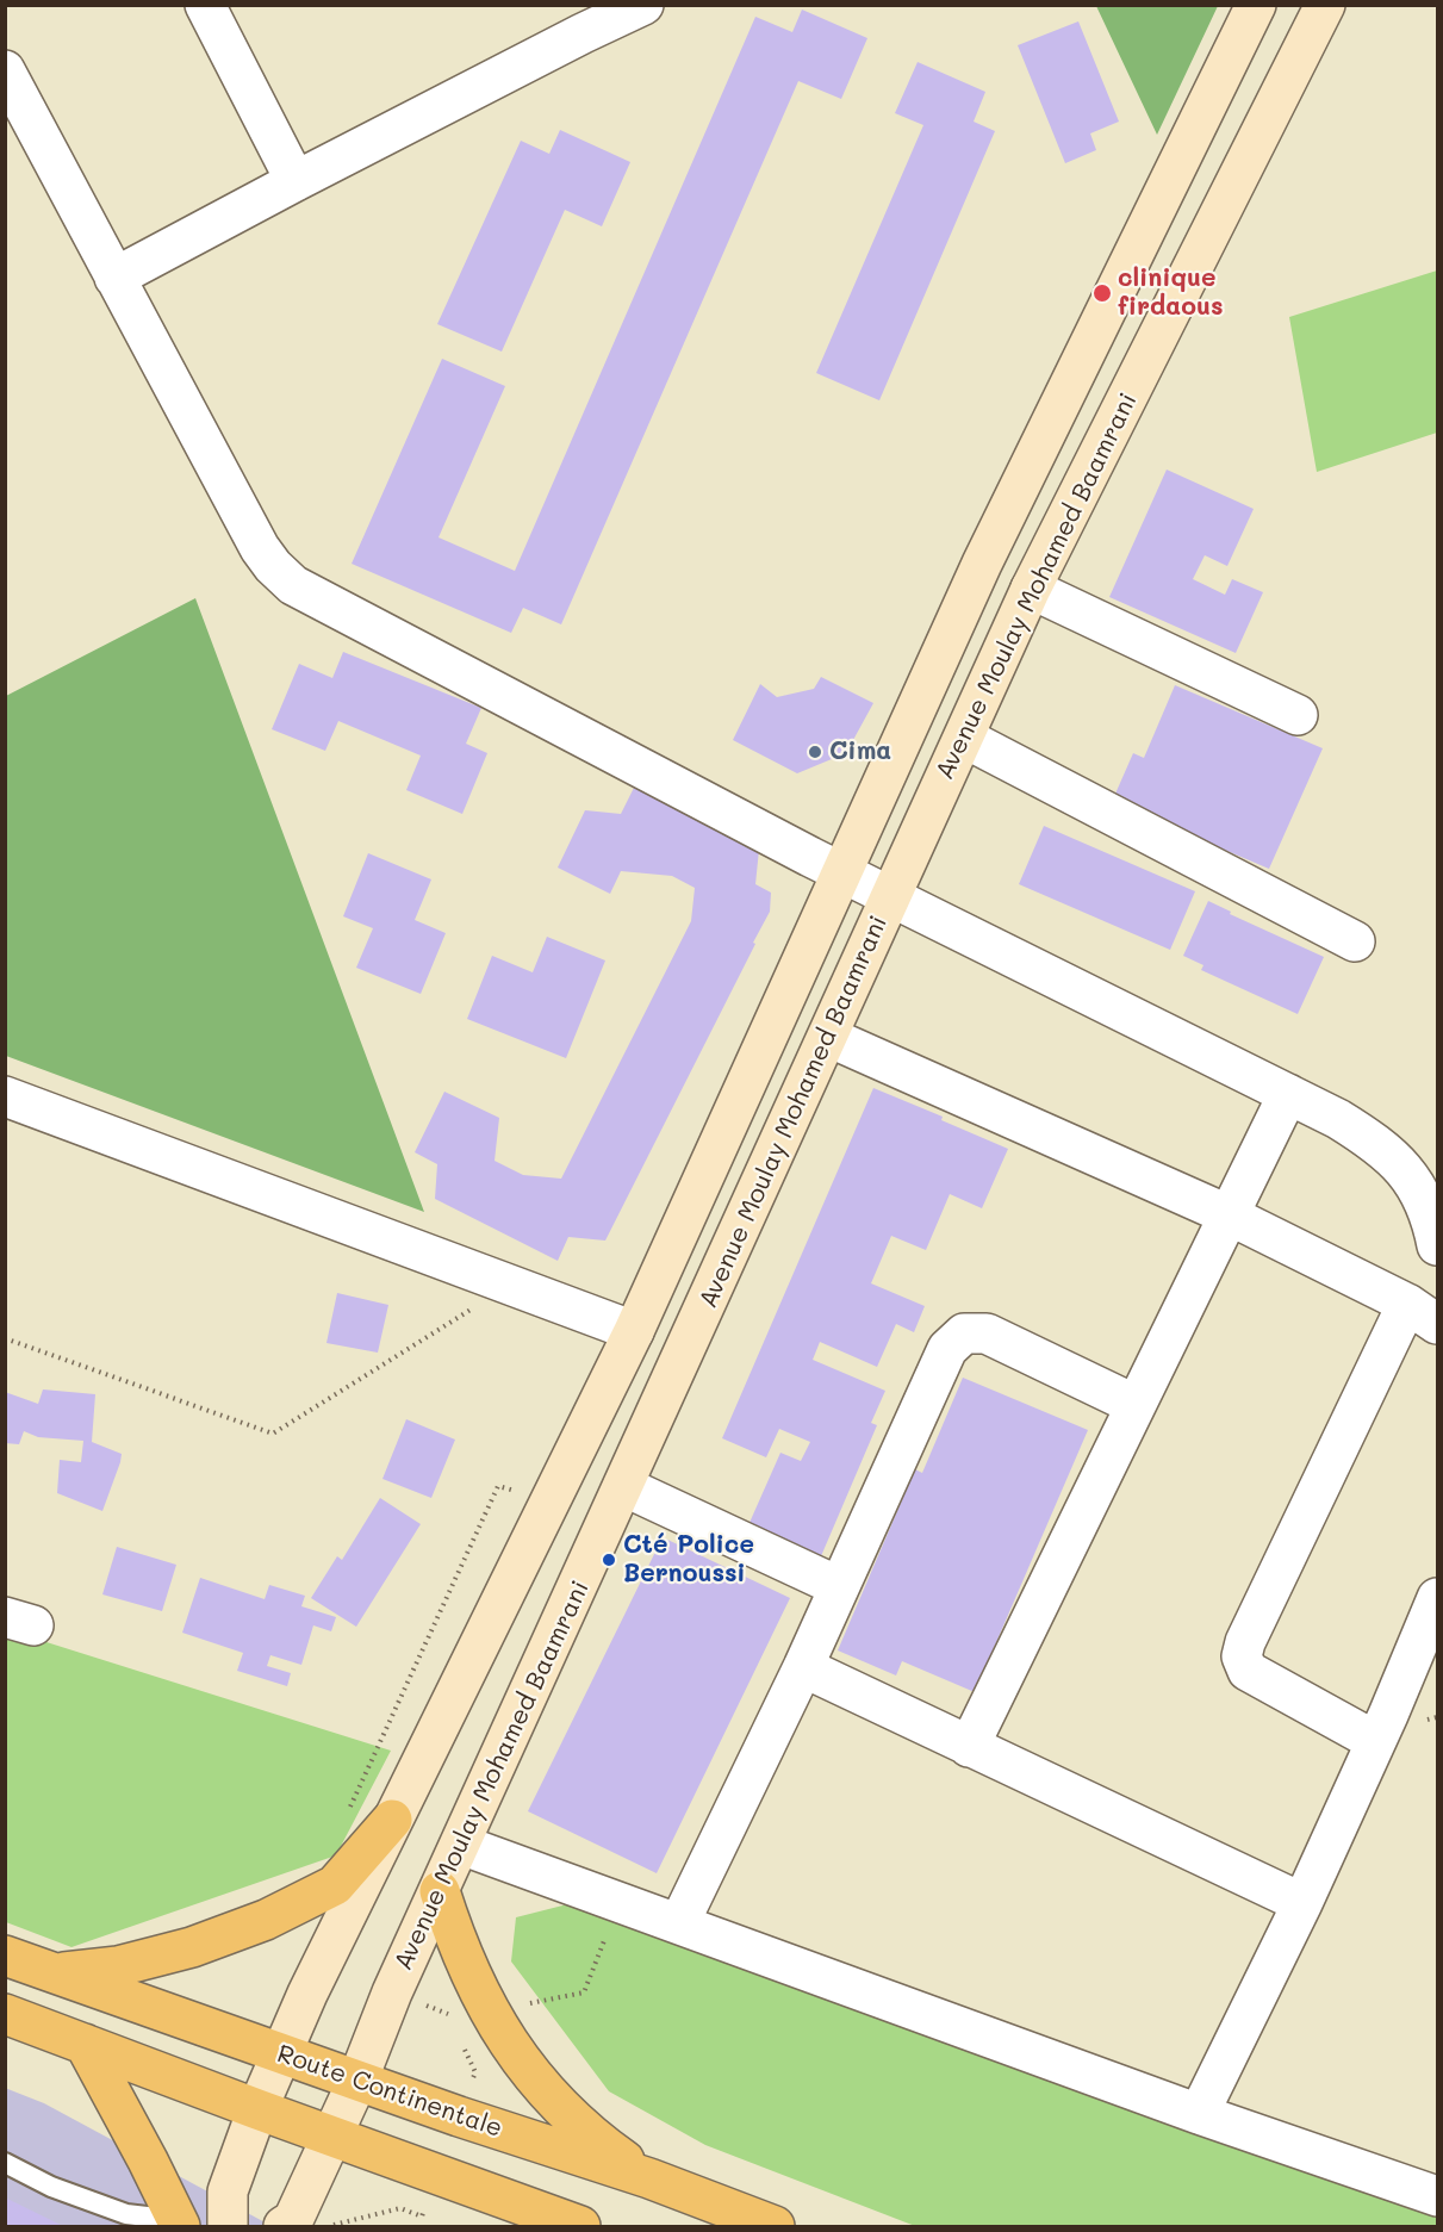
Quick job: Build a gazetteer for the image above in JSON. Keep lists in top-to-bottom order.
{
  "streets": {
    "main road": ["Route Continentale"],
    "street": ["Avenue Moulay Mohamed Baamrani"]
  },
  "crossings": [
    ["Avenue Moulay Mohamed Baamrani", "Route Continentale"]
  ],
  "places": ["clinique firdaous", "Cima", "Cté Police Bernoussi"]
}
